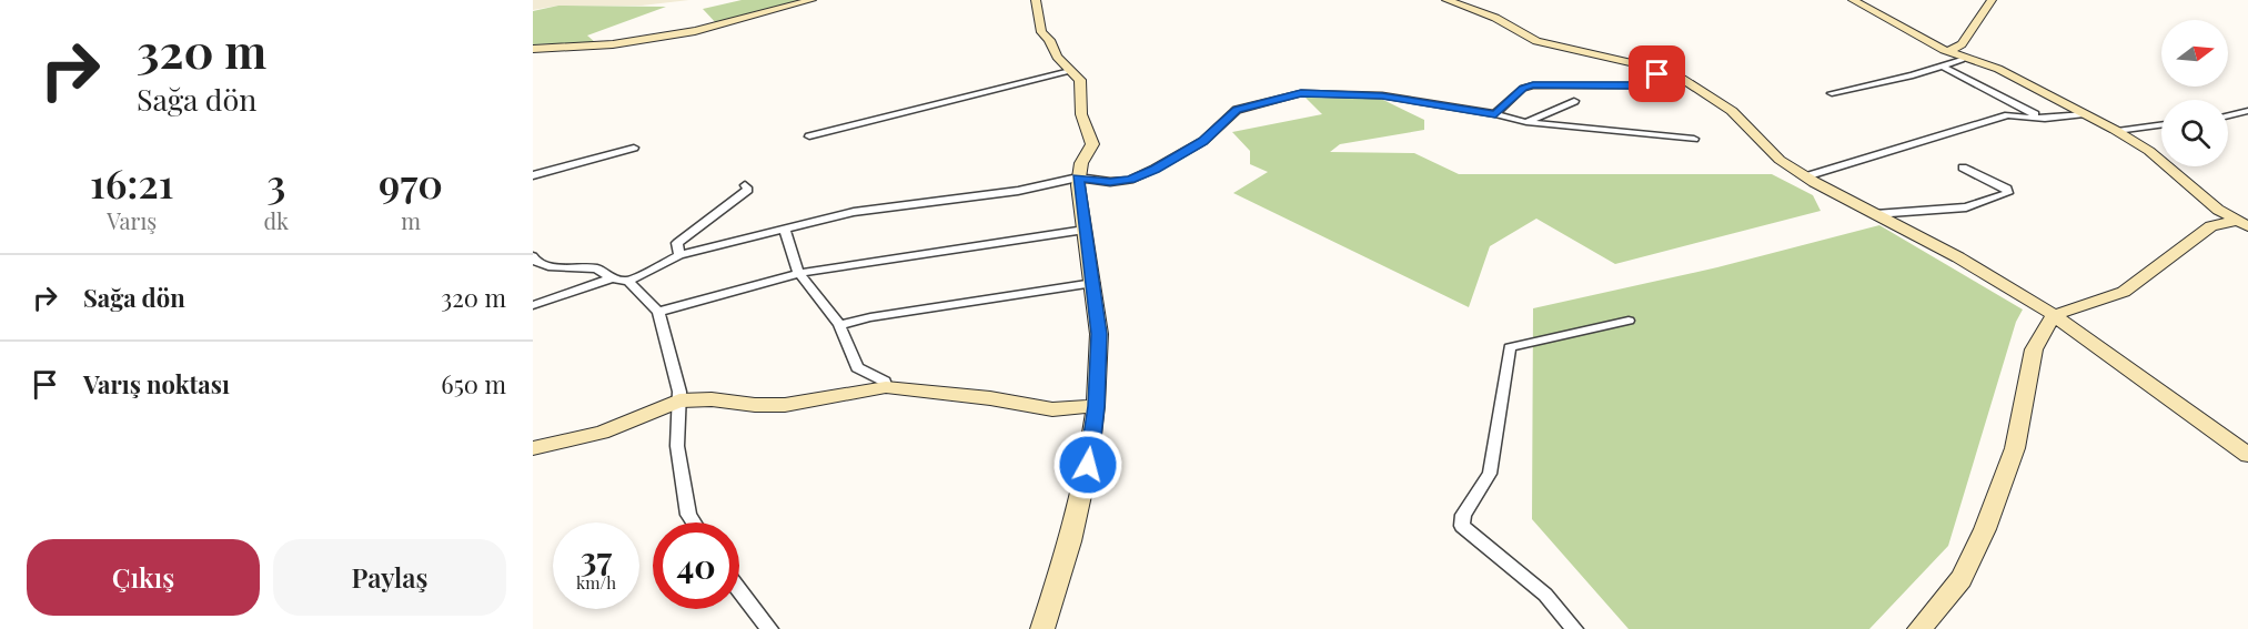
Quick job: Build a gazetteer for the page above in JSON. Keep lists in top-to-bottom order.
{
  "north": "right",
  "page": {
    "turn": ["320 m", "Sağa dön"],
    "eta": [
      "16:21",
      "Varış",
      "3",
      "dk",
      "970",
      "m"
    ],
    "list": [
      {
        "name": "Sağa dön",
        "value": "320 m"
      },
      {
        "name": "Varış noktası",
        "value": "650 m"
      }
    ],
    "speed": "37 km/h",
    "limit": "40",
    "buttons": ["Çıkış", "Paylaş"]
  }
}
